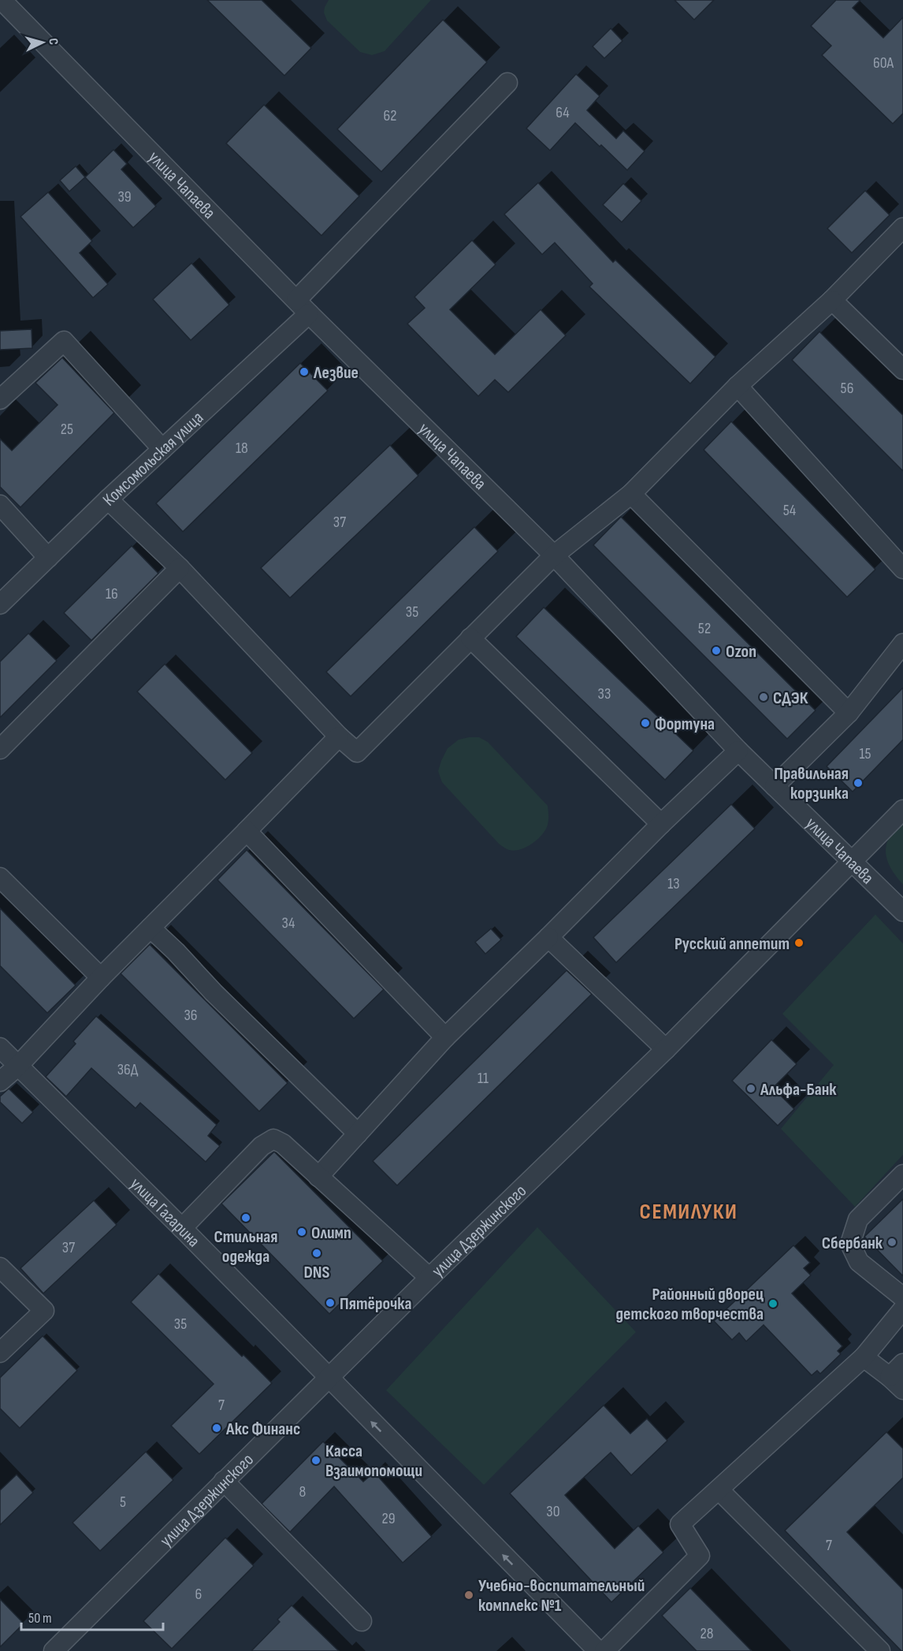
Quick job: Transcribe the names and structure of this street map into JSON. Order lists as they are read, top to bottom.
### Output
{
  "streets": {
    "street": [
      "улица Чапаева",
      "Комсомольская улица",
      "улица Гагарина",
      "улица Дзержинского"
    ]
  },
  "crossings": [
    ["улица Чапаева", "Комсомольская улица"],
    ["улица Чапаева", "улица Дзержинского"],
    ["улица Гагарина", "улица Дзержинского"]
  ],
  "districts": ["СЕМИЛУКИ"],
  "places": [
    "Лезвие",
    "Ozon",
    "СДЭК",
    "Фортуна",
    "Правильная корзинка",
    "Русский аппетит",
    "Альфа-Банк",
    "Стильная одежда",
    "Олимп",
    "Сбербанк",
    "DNS",
    "Пятёрочка",
    "Районный дворец детского творчества",
    "Акс Финанс",
    "Касса Взаимопомощи",
    "Учебно-воспитательный комплекс №1"
  ],
  "house_numbers": [
    "60А",
    "64",
    "62",
    "39",
    "56",
    "25",
    "18",
    "54",
    "37",
    "16",
    "35",
    "52",
    "33",
    "15",
    "13",
    "34",
    "36",
    "36Д",
    "11",
    "37",
    "35",
    "7",
    "8",
    "5",
    "30",
    "29",
    "7",
    "6",
    "28"
  ],
  "scale_bar": "50 m",
  "north": "right"
}
